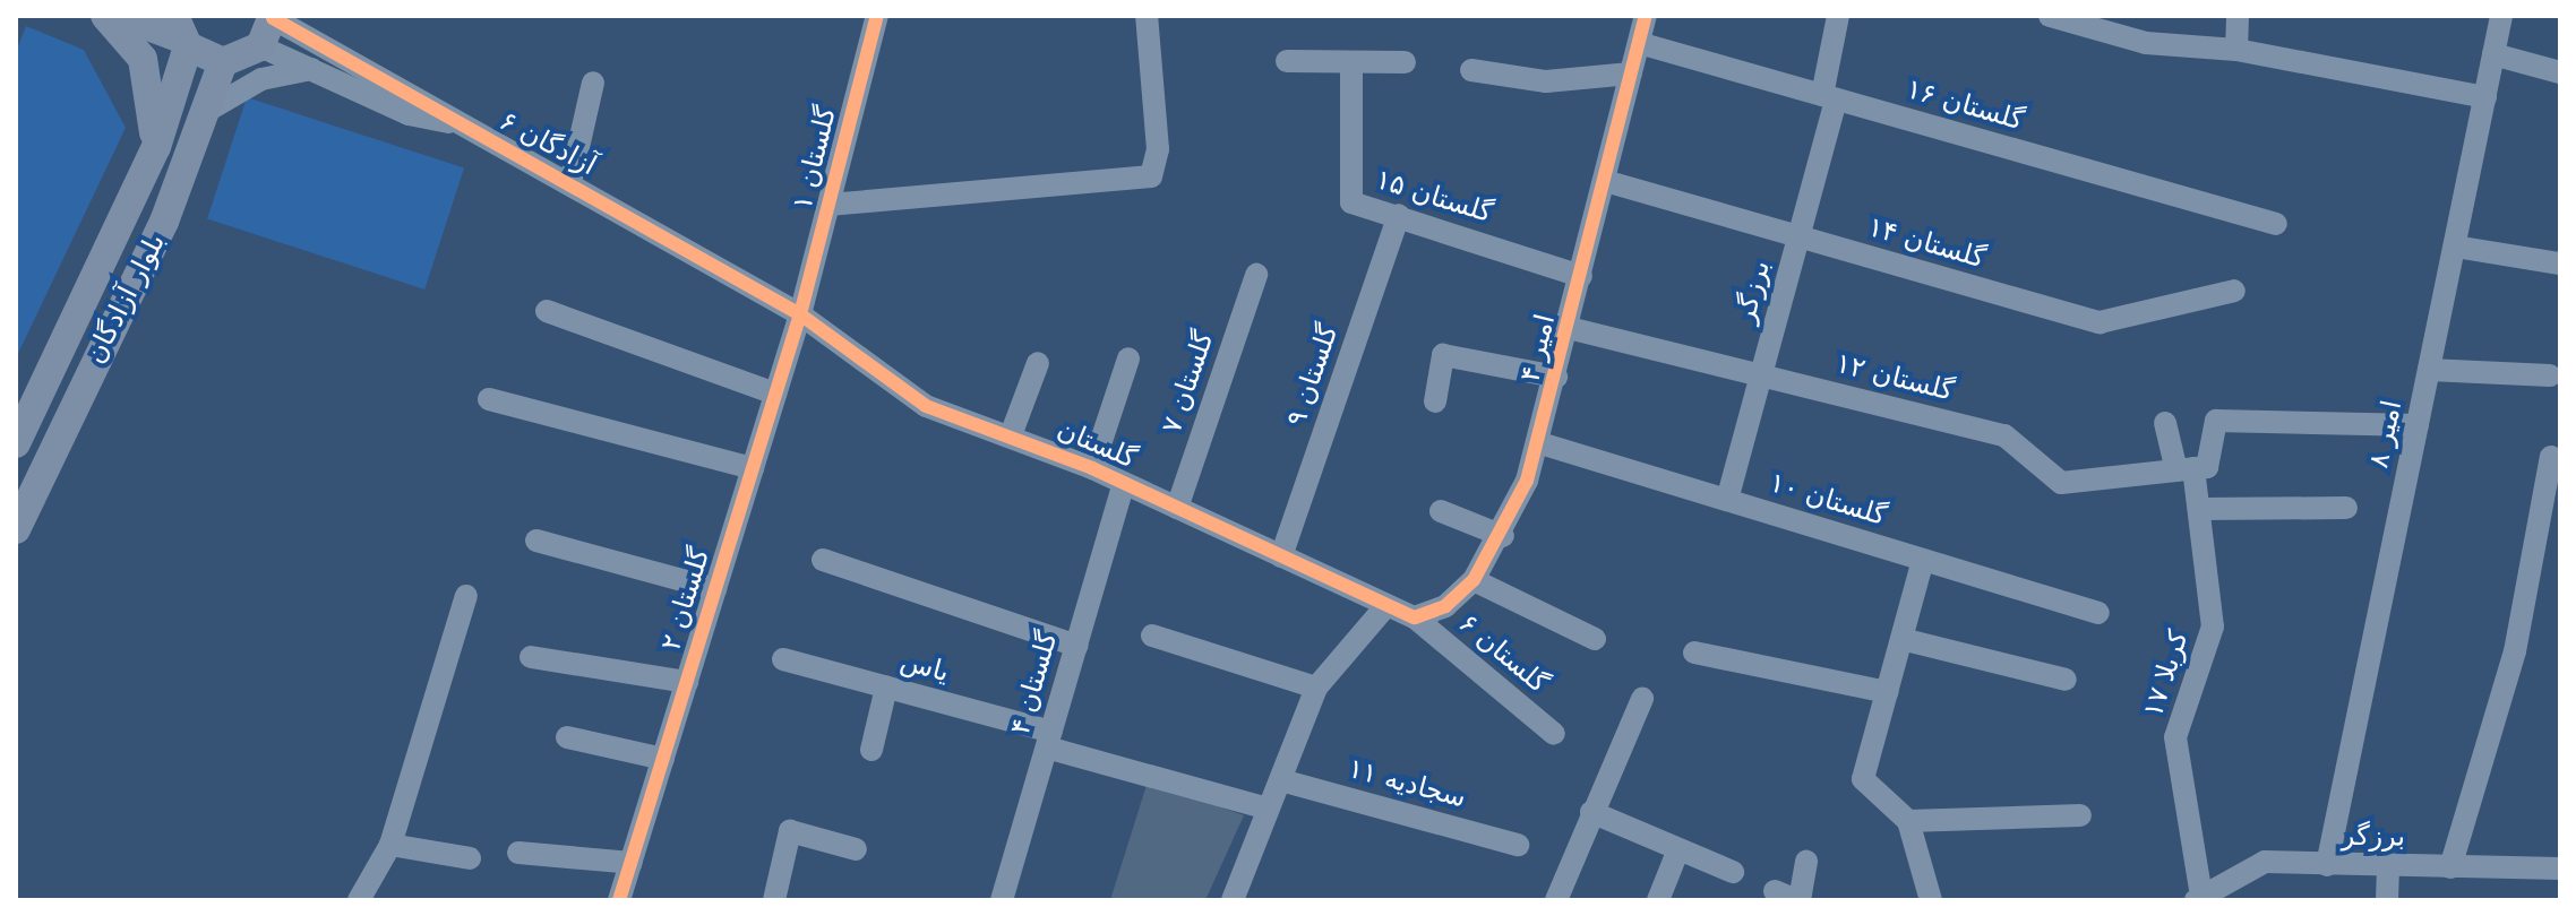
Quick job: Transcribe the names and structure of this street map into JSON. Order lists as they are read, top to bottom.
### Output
{
  "streets": {
    "main road": ["بلوار آزادگان"],
    "street": [
      "گلستان ۱۶",
      "آزادگان ۶",
      "گلستان ۱",
      "گلستان ۱۵",
      "گلستان ۱۴",
      "برزگر",
      "امیر ۴",
      "گلستان ۹",
      "گلستان ۱۲",
      "گلستان ۷",
      "امیر ۸",
      "گلستان",
      "گلستان ۱۰",
      "گلستان ۲",
      "گلستان ۶",
      "یاس",
      "کربلا ۱۷",
      "گلستان ۴",
      "سجادیه ۱۱"
    ]
  },
  "crossings": [
    ["گلستان ۱۶", "برزگر"],
    ["گلستان ۱۶", "امیر ۴"],
    ["آزادگان ۶", "گلستان ۱"],
    ["آزادگان ۶", "گلستان"],
    ["آزادگان ۶", "گلستان ۲"],
    ["گلستان ۱", "گلستان"],
    ["گلستان ۱", "گلستان ۲"],
    ["گلستان ۱۵", "امیر ۴"],
    ["گلستان ۱۵", "گلستان ۹"],
    ["گلستان ۱۴", "برزگر"],
    ["گلستان ۱۴", "امیر ۴"],
    ["برزگر", "گلستان ۱۲"],
    ["برزگر", "امیر ۸"],
    ["برزگر", "گلستان ۱۰"],
    ["برزگر", "کربلا ۱۷"],
    ["امیر ۴", "گلستان ۱۲"],
    ["امیر ۴", "گلستان ۱۰"],
    ["امیر ۴", "گلستان ۶"],
    ["گلستان ۹", "گلستان"],
    ["گلستان ۱۲", "کربلا ۱۷"],
    ["گلستان ۷", "گلستان"],
    ["گلستان", "گلستان ۲"],
    ["گلستان", "گلستان ۴"],
    ["یاس", "گلستان ۴"]
  ]
}
